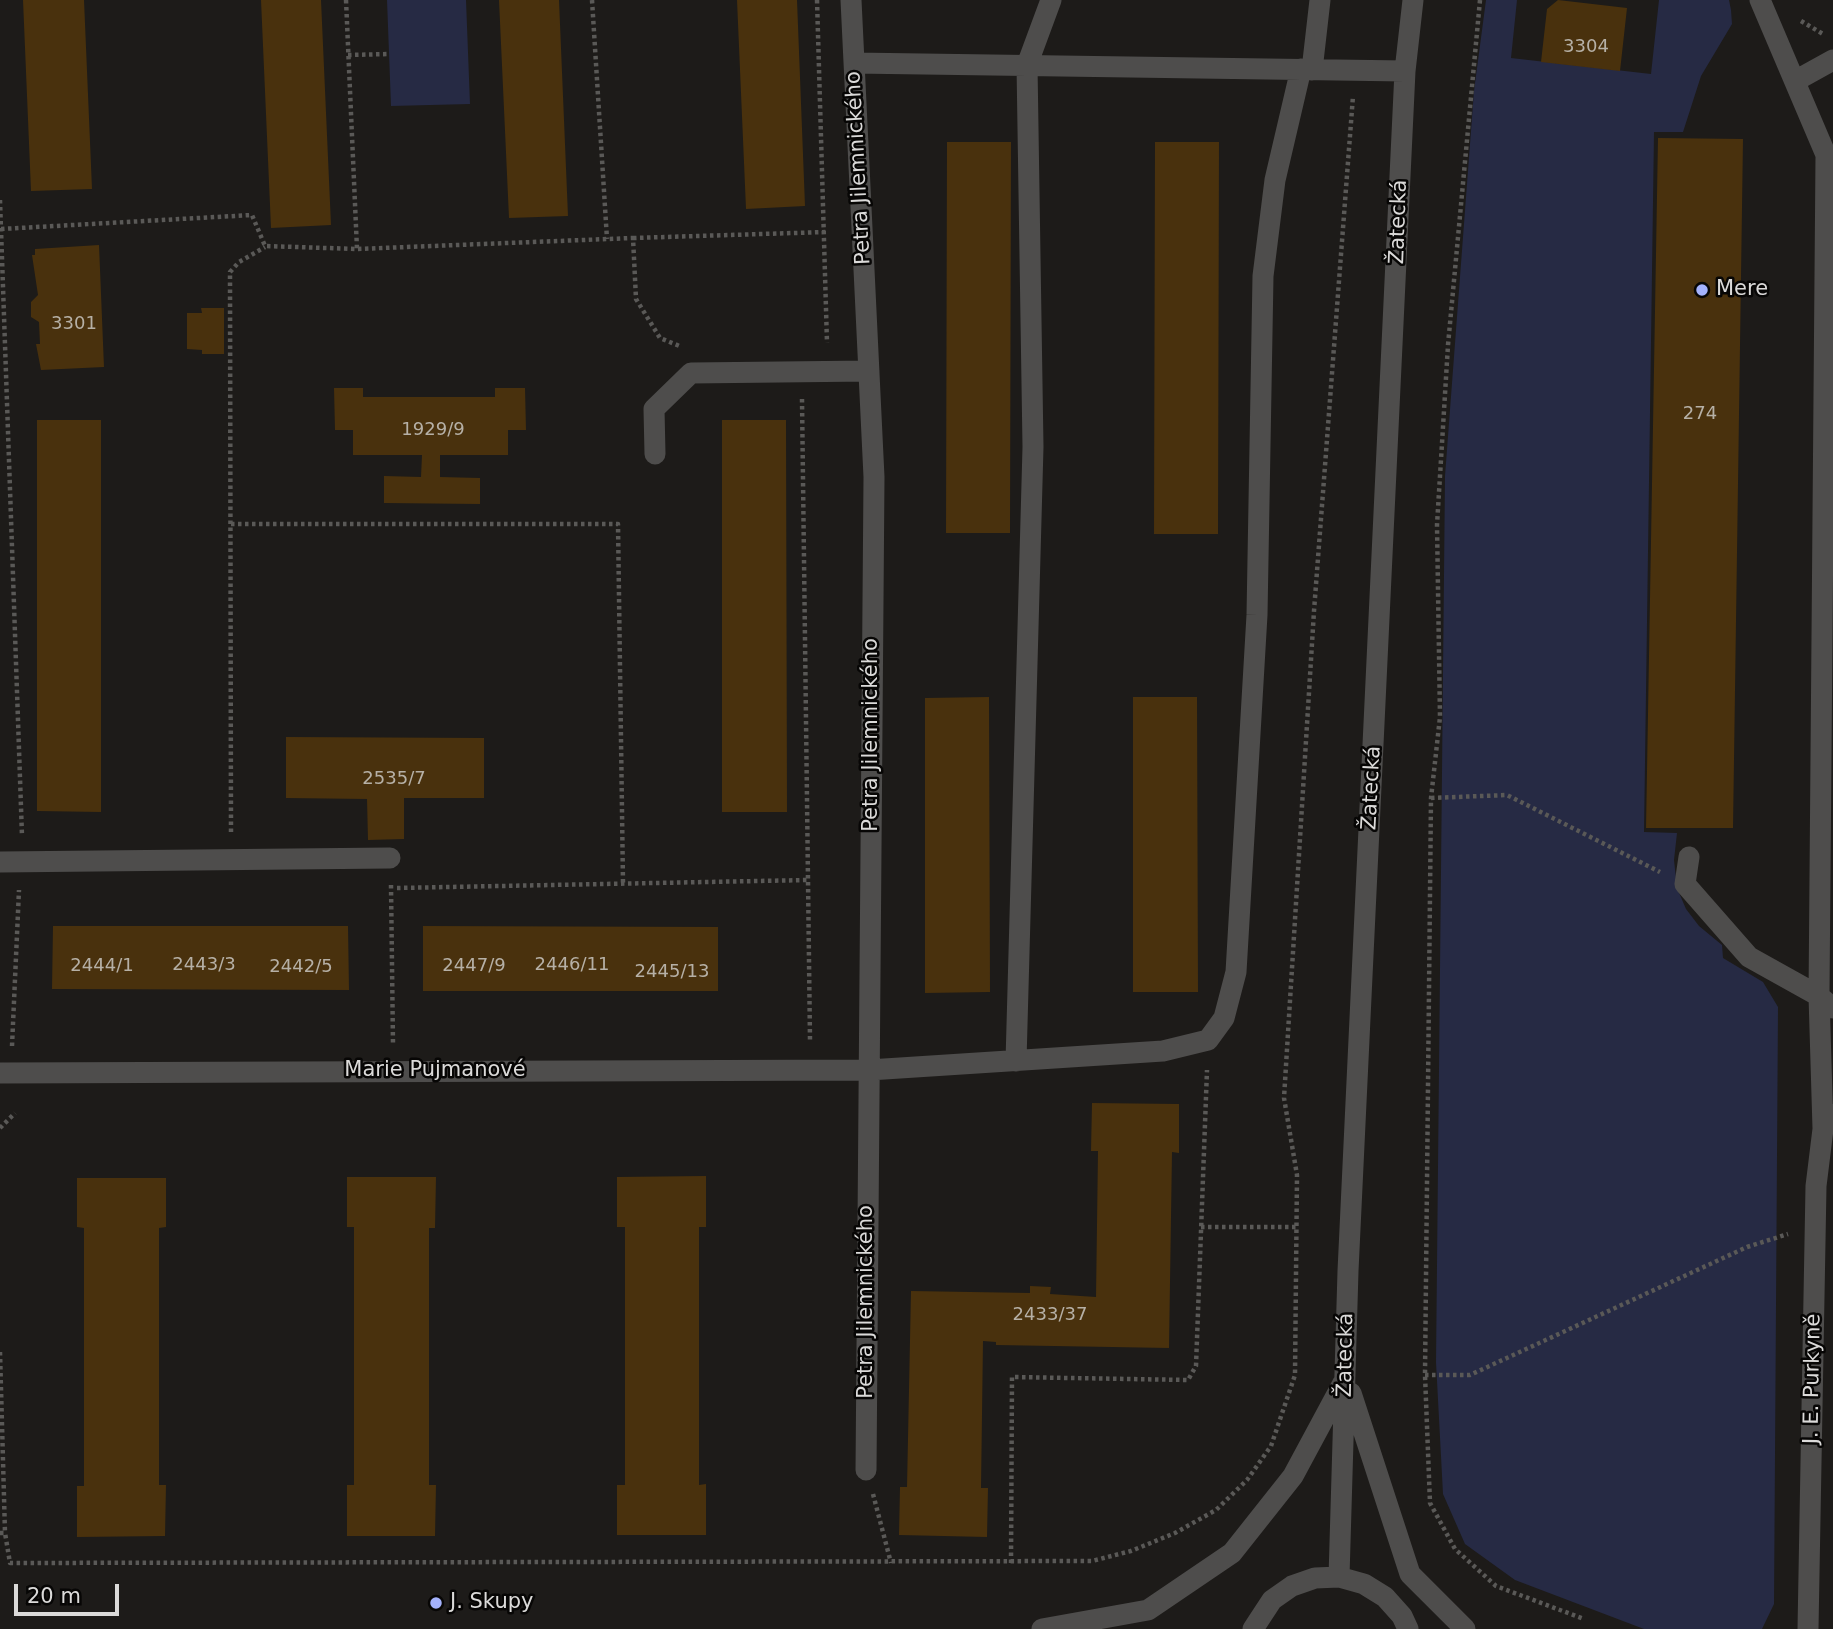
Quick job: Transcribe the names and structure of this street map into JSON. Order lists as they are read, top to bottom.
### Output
{
  "streets": {
    "street": [
      "Petra Jilemnického",
      "Žatecká",
      "Marie Pujmanové",
      "J. E. Purkyně"
    ]
  },
  "crossings": [
    ["Petra Jilemnického", "Marie Pujmanové"]
  ],
  "places": ["Mere", "J. Skupy"],
  "house_numbers": [
    "3304",
    "3301",
    "274",
    "1929/9",
    "2535/7",
    "2443/3",
    "2446/11",
    "2444/1",
    "2447/9",
    "2442/5",
    "2445/13",
    "2433/37"
  ],
  "scale_bar": "20 m"
}
